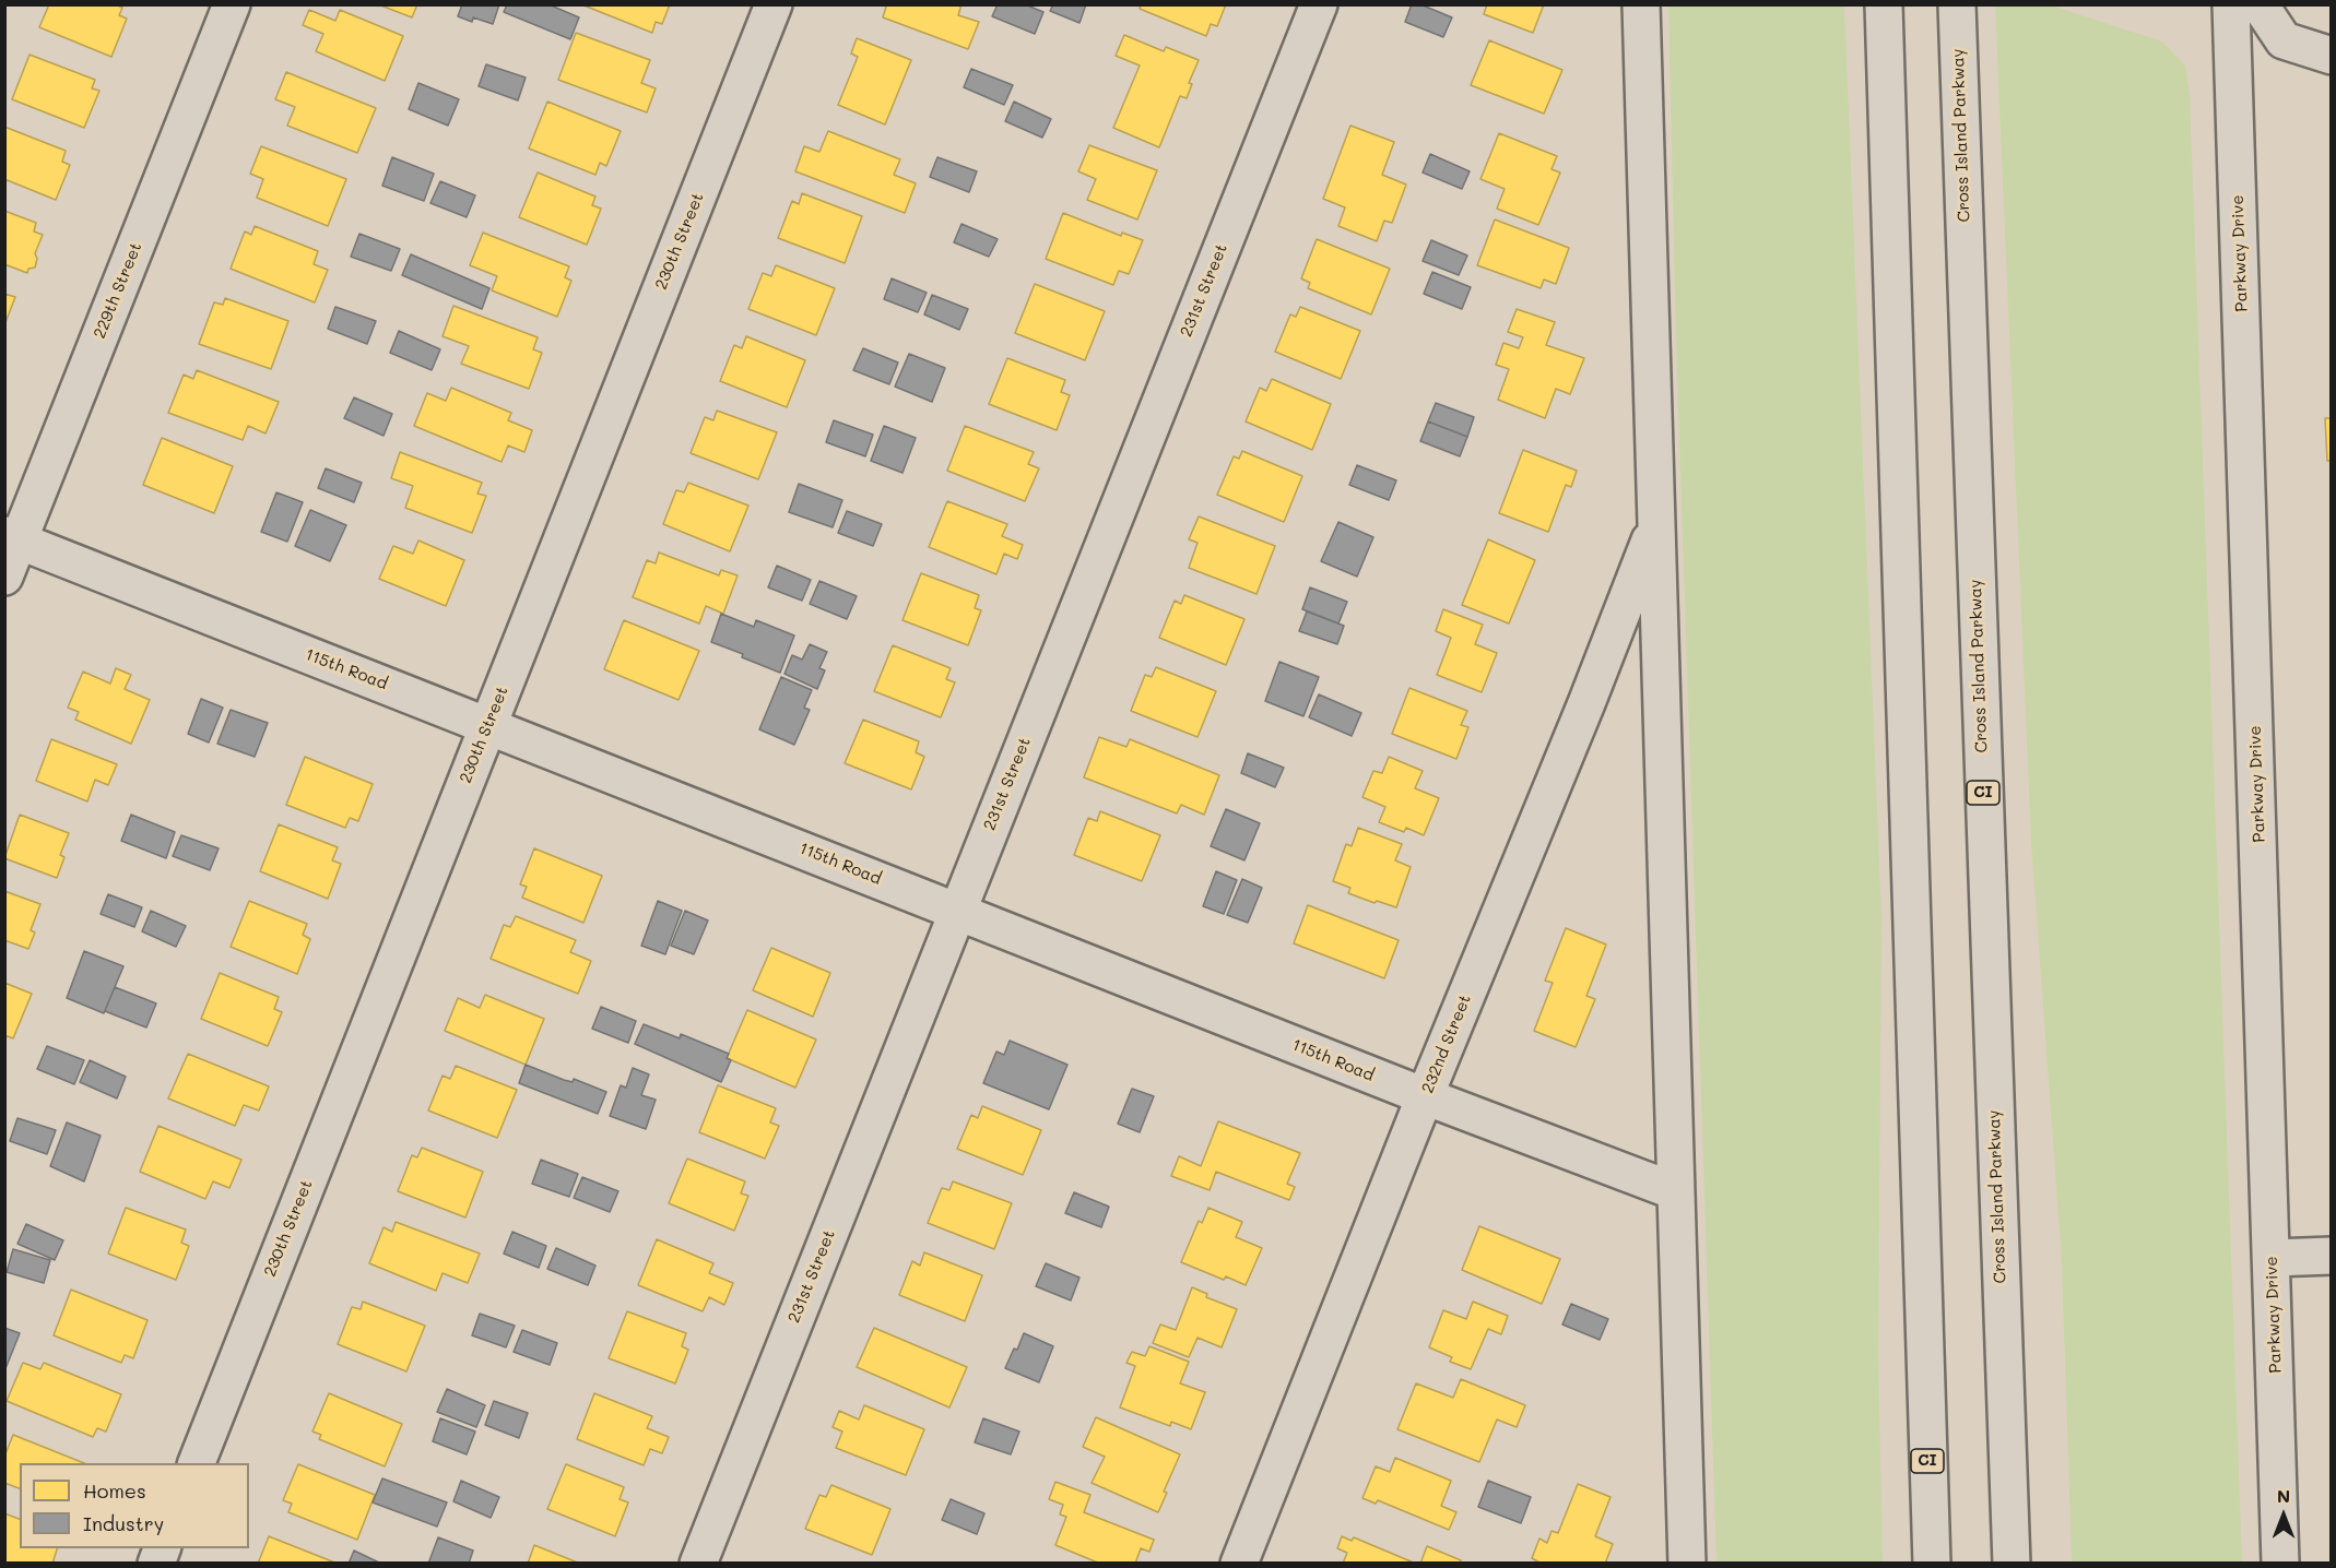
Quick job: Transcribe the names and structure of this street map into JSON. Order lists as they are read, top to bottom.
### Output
{
  "streets": {
    "main road": [
      "Cross Island Parkway",
      "230th Street",
      "Parkway Drive",
      "229th Street",
      "231st Street",
      "115th Road",
      "CI",
      "232nd Street"
    ]
  },
  "crossings": [
    ["230th Street", "115th Road"],
    ["229th Street", "115th Road"],
    ["231st Street", "115th Road"],
    ["115th Road", "232nd Street"]
  ],
  "legend": ["Homes", "Industry"],
  "north": "top"
}
